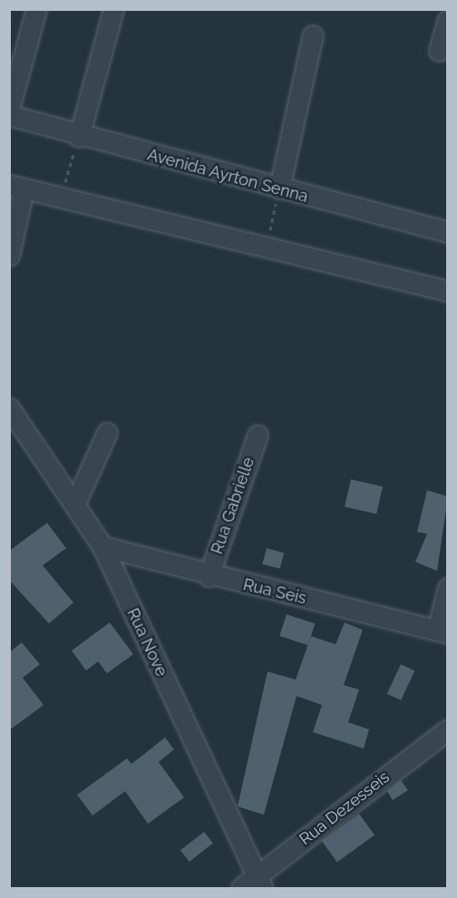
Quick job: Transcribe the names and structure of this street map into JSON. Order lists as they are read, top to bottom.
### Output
{
  "streets": {
    "street": [
      "Avenida Ayrton Senna",
      "Rua Gabrielle",
      "Rua Seis",
      "Rua Nove",
      "Rua Dezesseis"
    ]
  },
  "crossings": [
    ["Rua Gabrielle", "Rua Seis"],
    ["Rua Seis", "Rua Nove"],
    ["Rua Nove", "Rua Dezesseis"]
  ]
}
